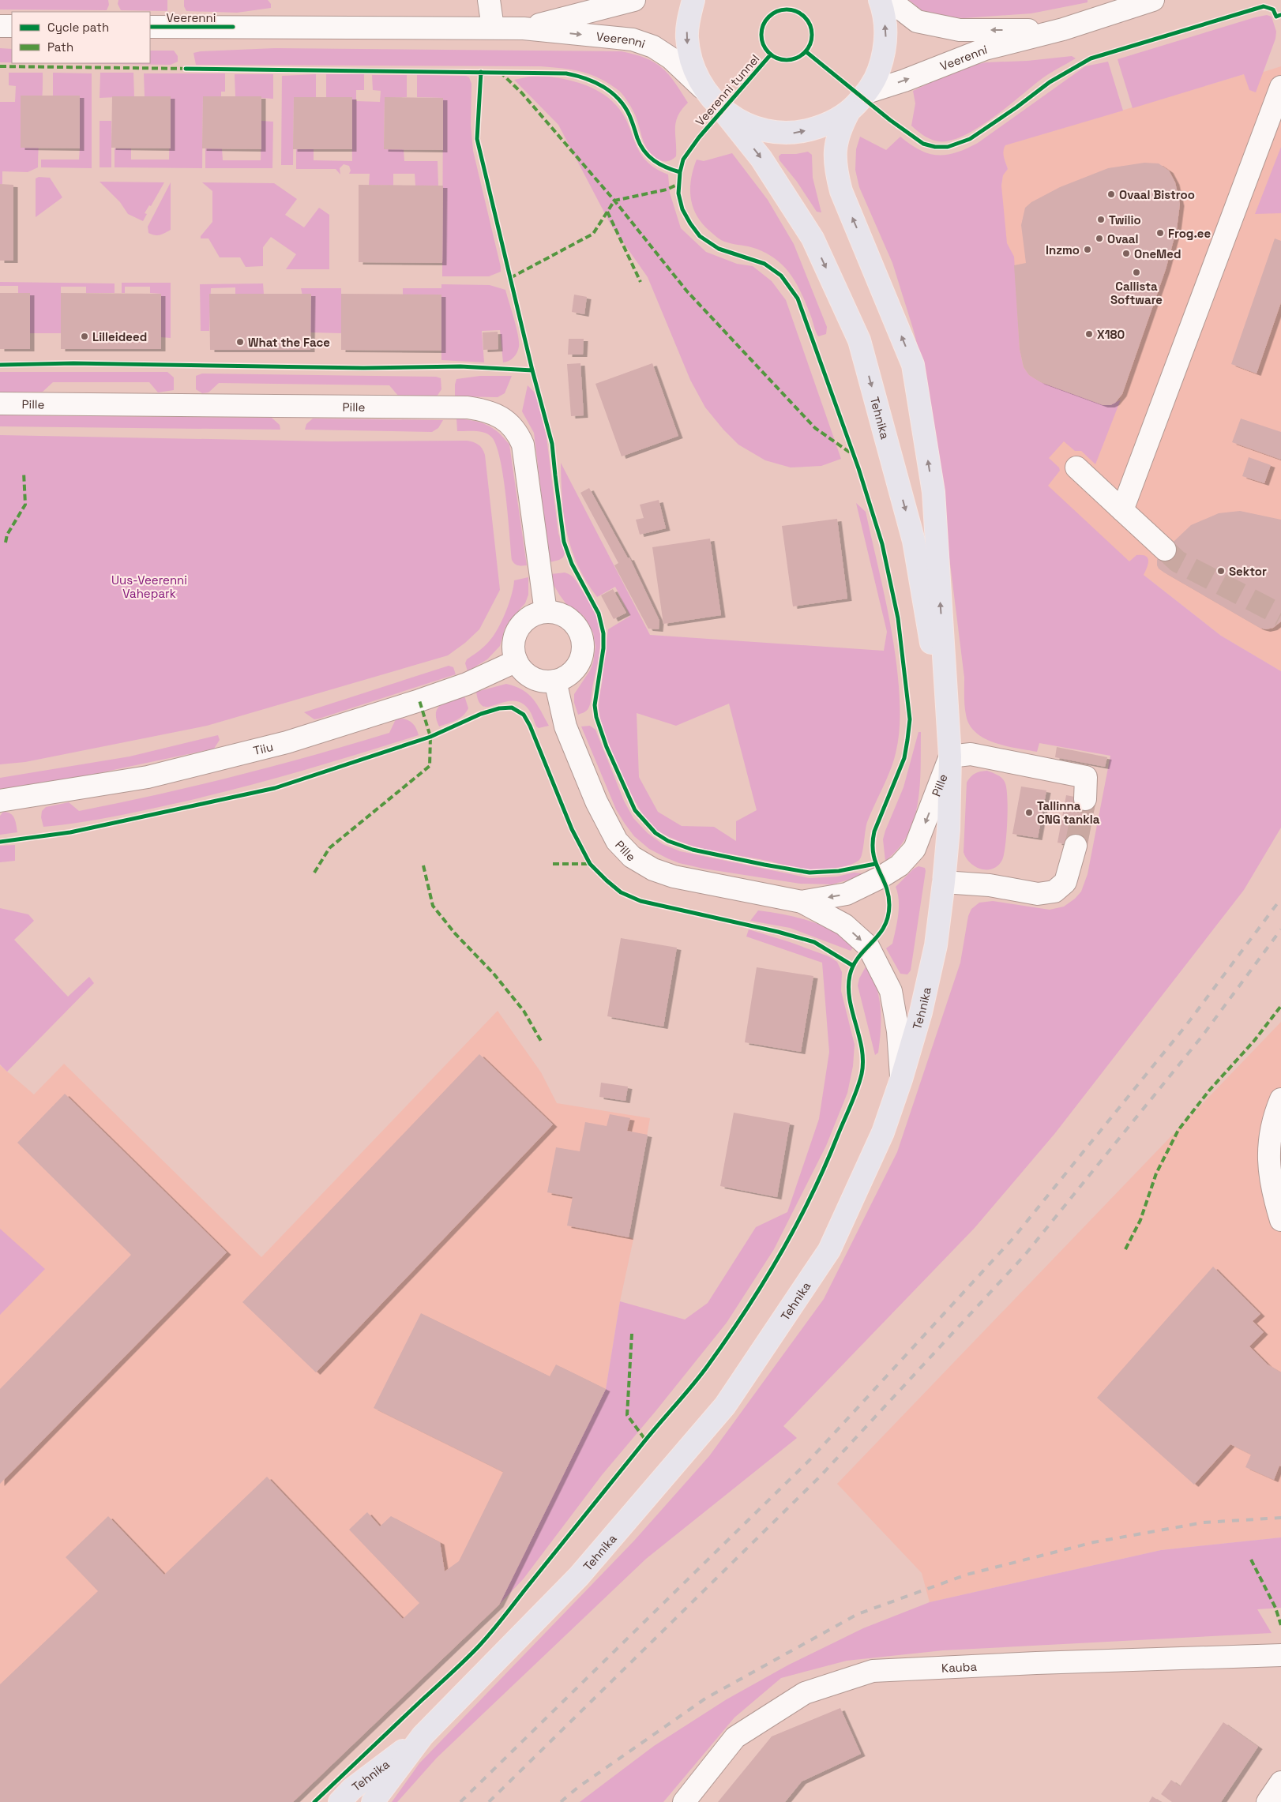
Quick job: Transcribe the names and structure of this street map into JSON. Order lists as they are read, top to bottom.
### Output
{
  "streets": {
    "main road": ["Tehnika"],
    "street": [
      "Veerenni",
      "Pille",
      "Tiiu",
      "Kauba"
    ],
    "cycle path": ["Veerenni tunnel"]
  },
  "crossings": [
    ["Pille", "Tehnika"],
    ["Pille", "Tiiu"]
  ],
  "parks": ["Uus-Veerenni Vahepark"],
  "places": [
    "Ovaal Bistroo",
    "Twilio",
    "Frog.ee",
    "Ovaal",
    "Inzmo",
    "OneMed",
    "Callista Software",
    "X180",
    "Lilleideed",
    "What the Face",
    "Sektor",
    "Tallinna CNG tankla"
  ],
  "legend": ["Cycle path", "Path"]
}
